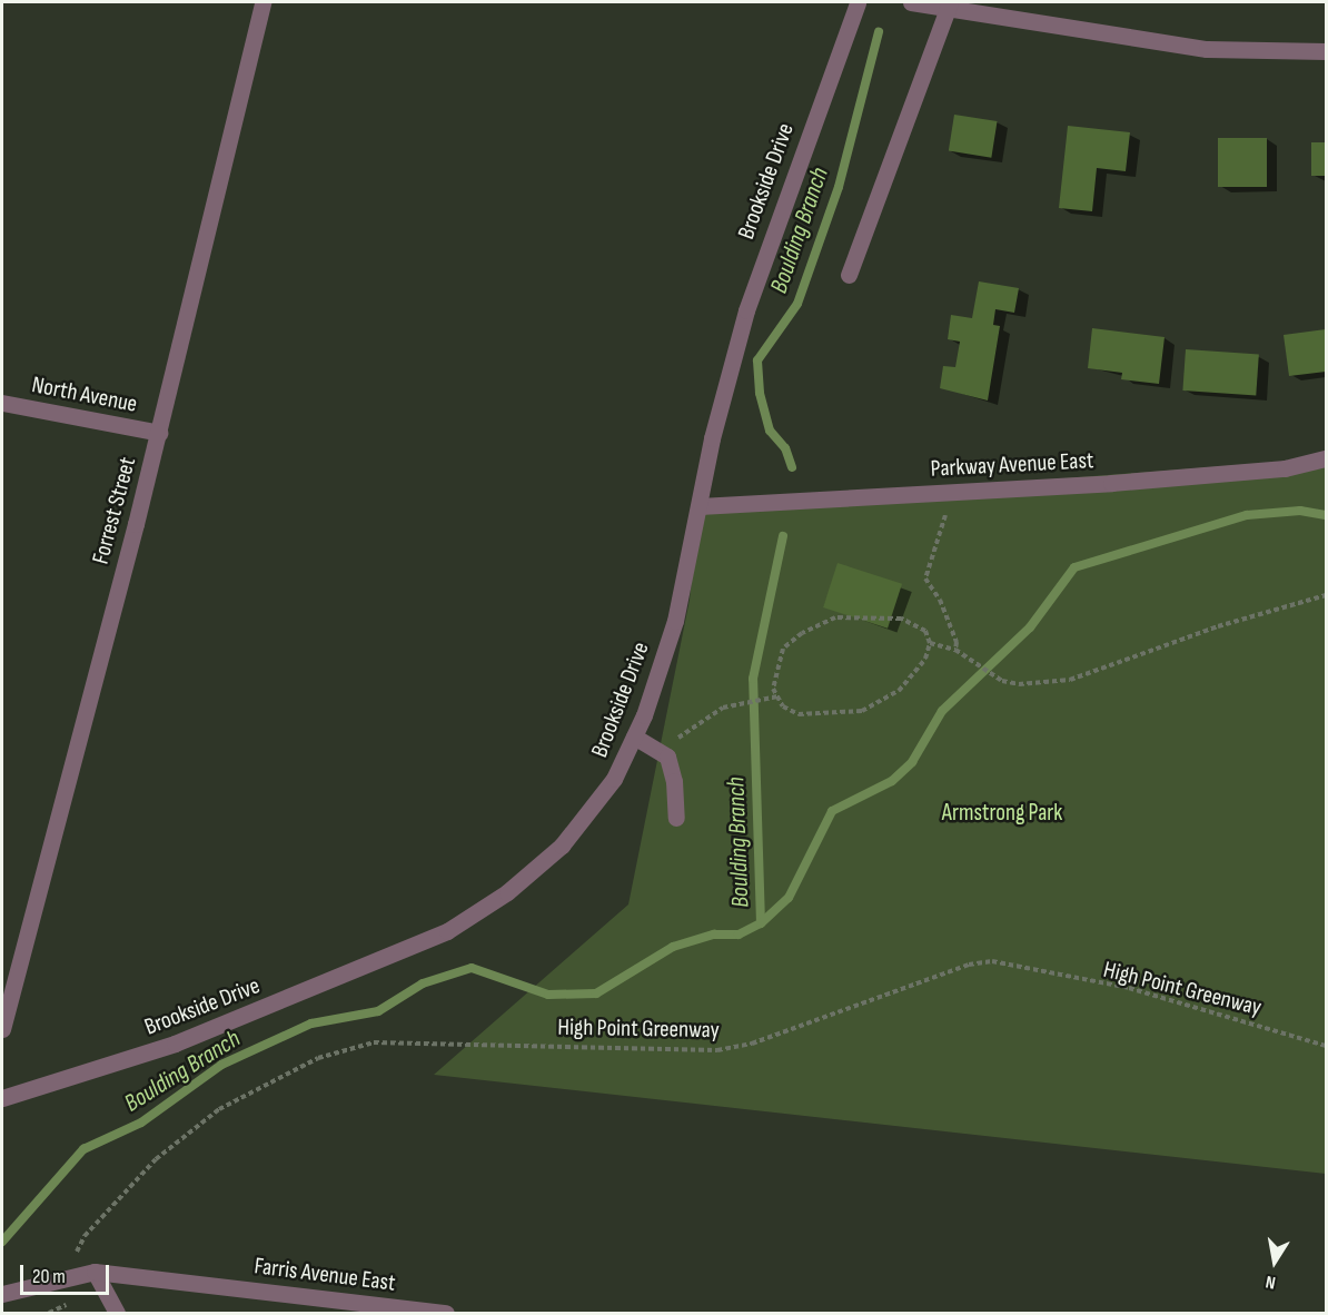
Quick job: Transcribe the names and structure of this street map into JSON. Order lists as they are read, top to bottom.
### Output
{
  "streets": {
    "street": [
      "Brookside Drive",
      "North Avenue",
      "Parkway Avenue East",
      "Forrest Street",
      "Farris Avenue East"
    ],
    "path": ["High Point Greenway"]
  },
  "crossings": [
    ["Brookside Drive", "Parkway Avenue East"],
    ["North Avenue", "Forrest Street"],
    ["High Point Greenway", "Farris Avenue East"]
  ],
  "water": ["Boulding Branch"],
  "parks": ["Armstrong Park"],
  "scale_bar": "20 m",
  "north": "bottom"
}
